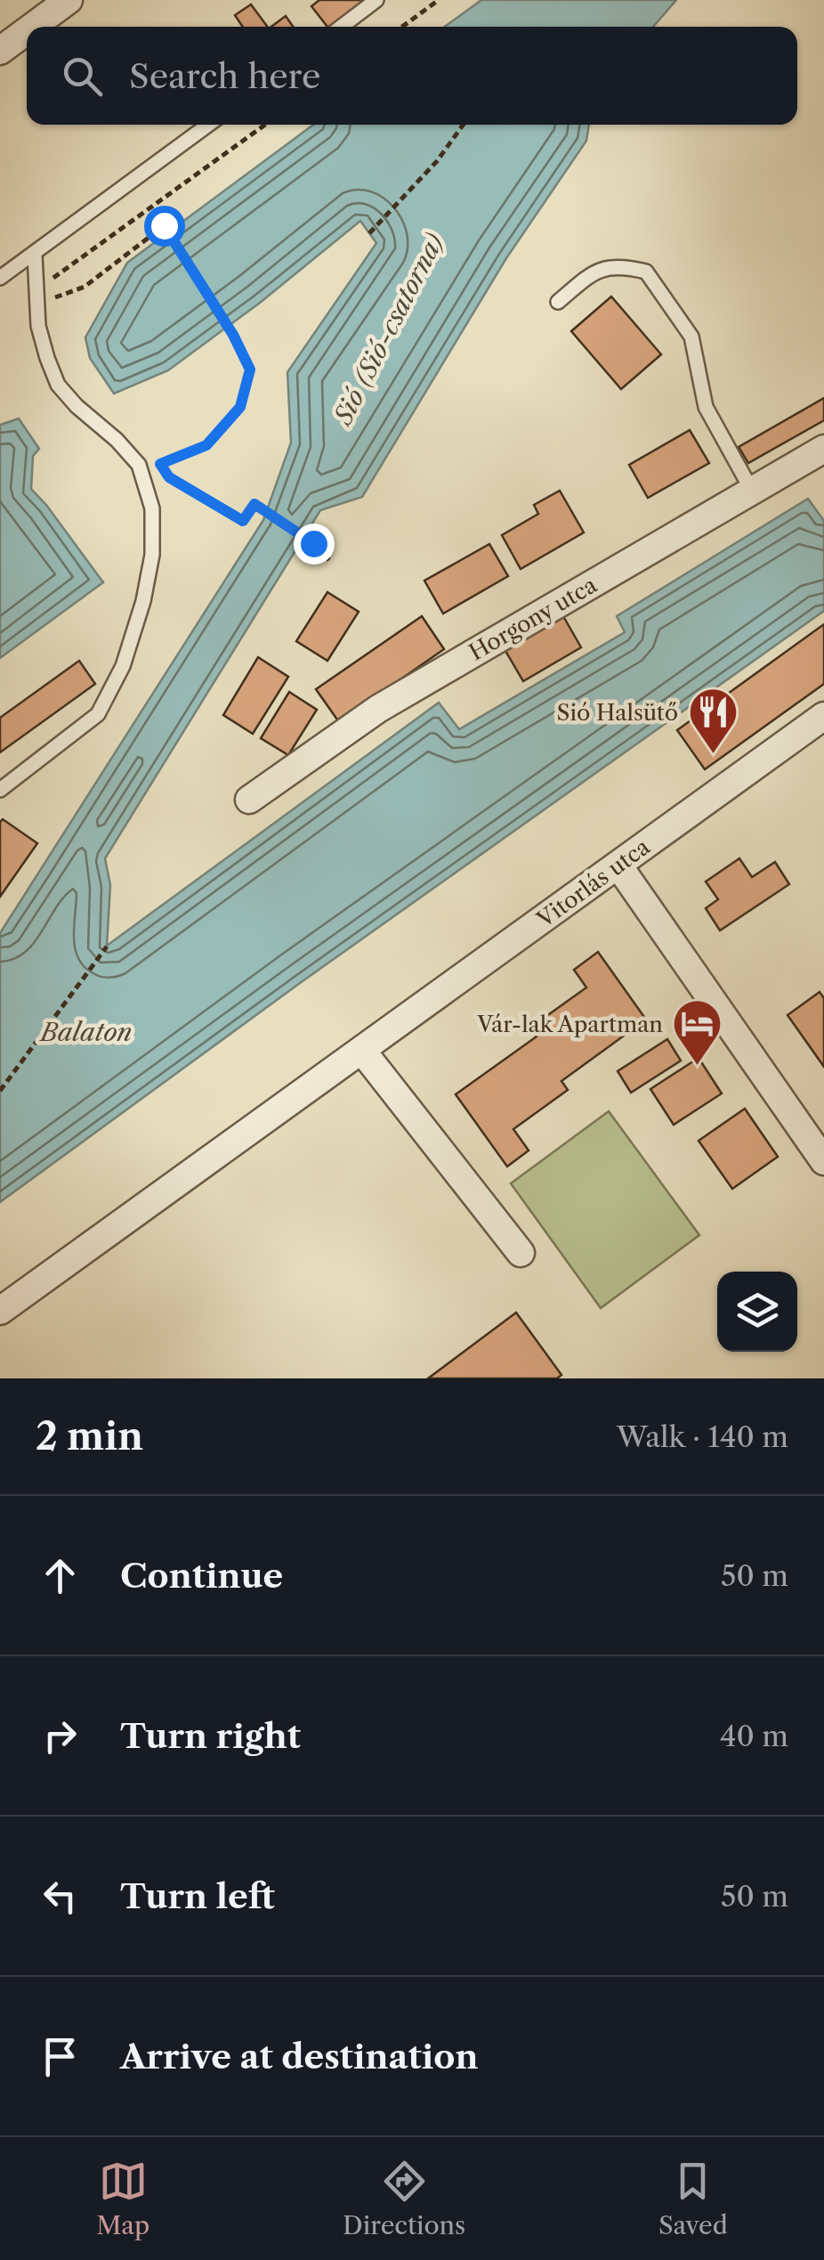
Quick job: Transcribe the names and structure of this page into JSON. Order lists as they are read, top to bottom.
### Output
{
  "streets": {
    "street": ["Horgony utca", "Vitorlás utca"]
  },
  "water": ["Sió (Sió-csatorna)", "Balaton"],
  "places": {
    "restaurant": ["Sió Halsütő"],
    "hotel": ["Vár-lak Apartman"]
  },
  "page": {
    "search": "Search here",
    "heading": ["2 min", "Walk · 140 m"],
    "list": [
      ["Continue", "50 m"],
      ["Turn right", "40 m"],
      ["Turn left", "50 m"],
      "Arrive at destination"
    ],
    "nav": ["Map", "Directions", "Saved"]
  }
}
